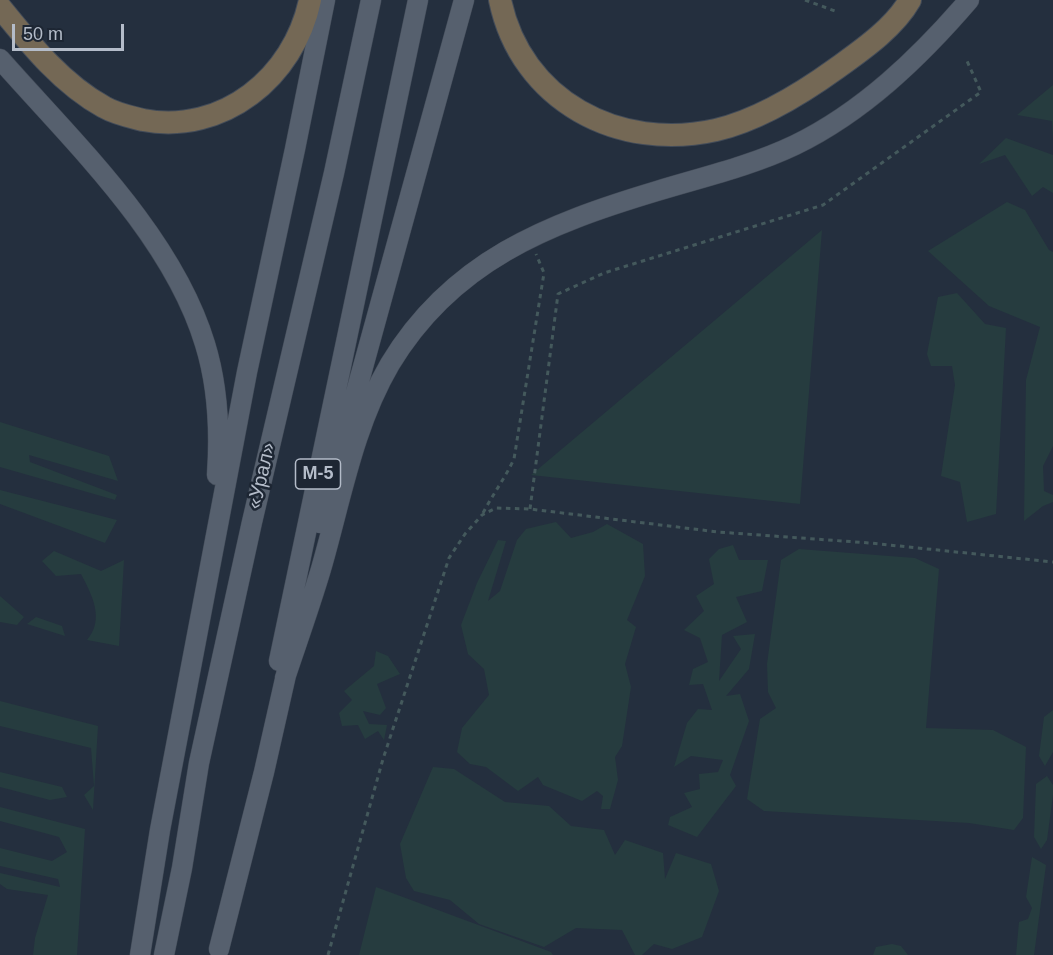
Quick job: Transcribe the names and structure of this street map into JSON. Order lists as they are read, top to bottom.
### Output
{
  "streets": {
    "main road": ["М-5", "«Урал»"]
  },
  "scale_bar": "50 m"
}
